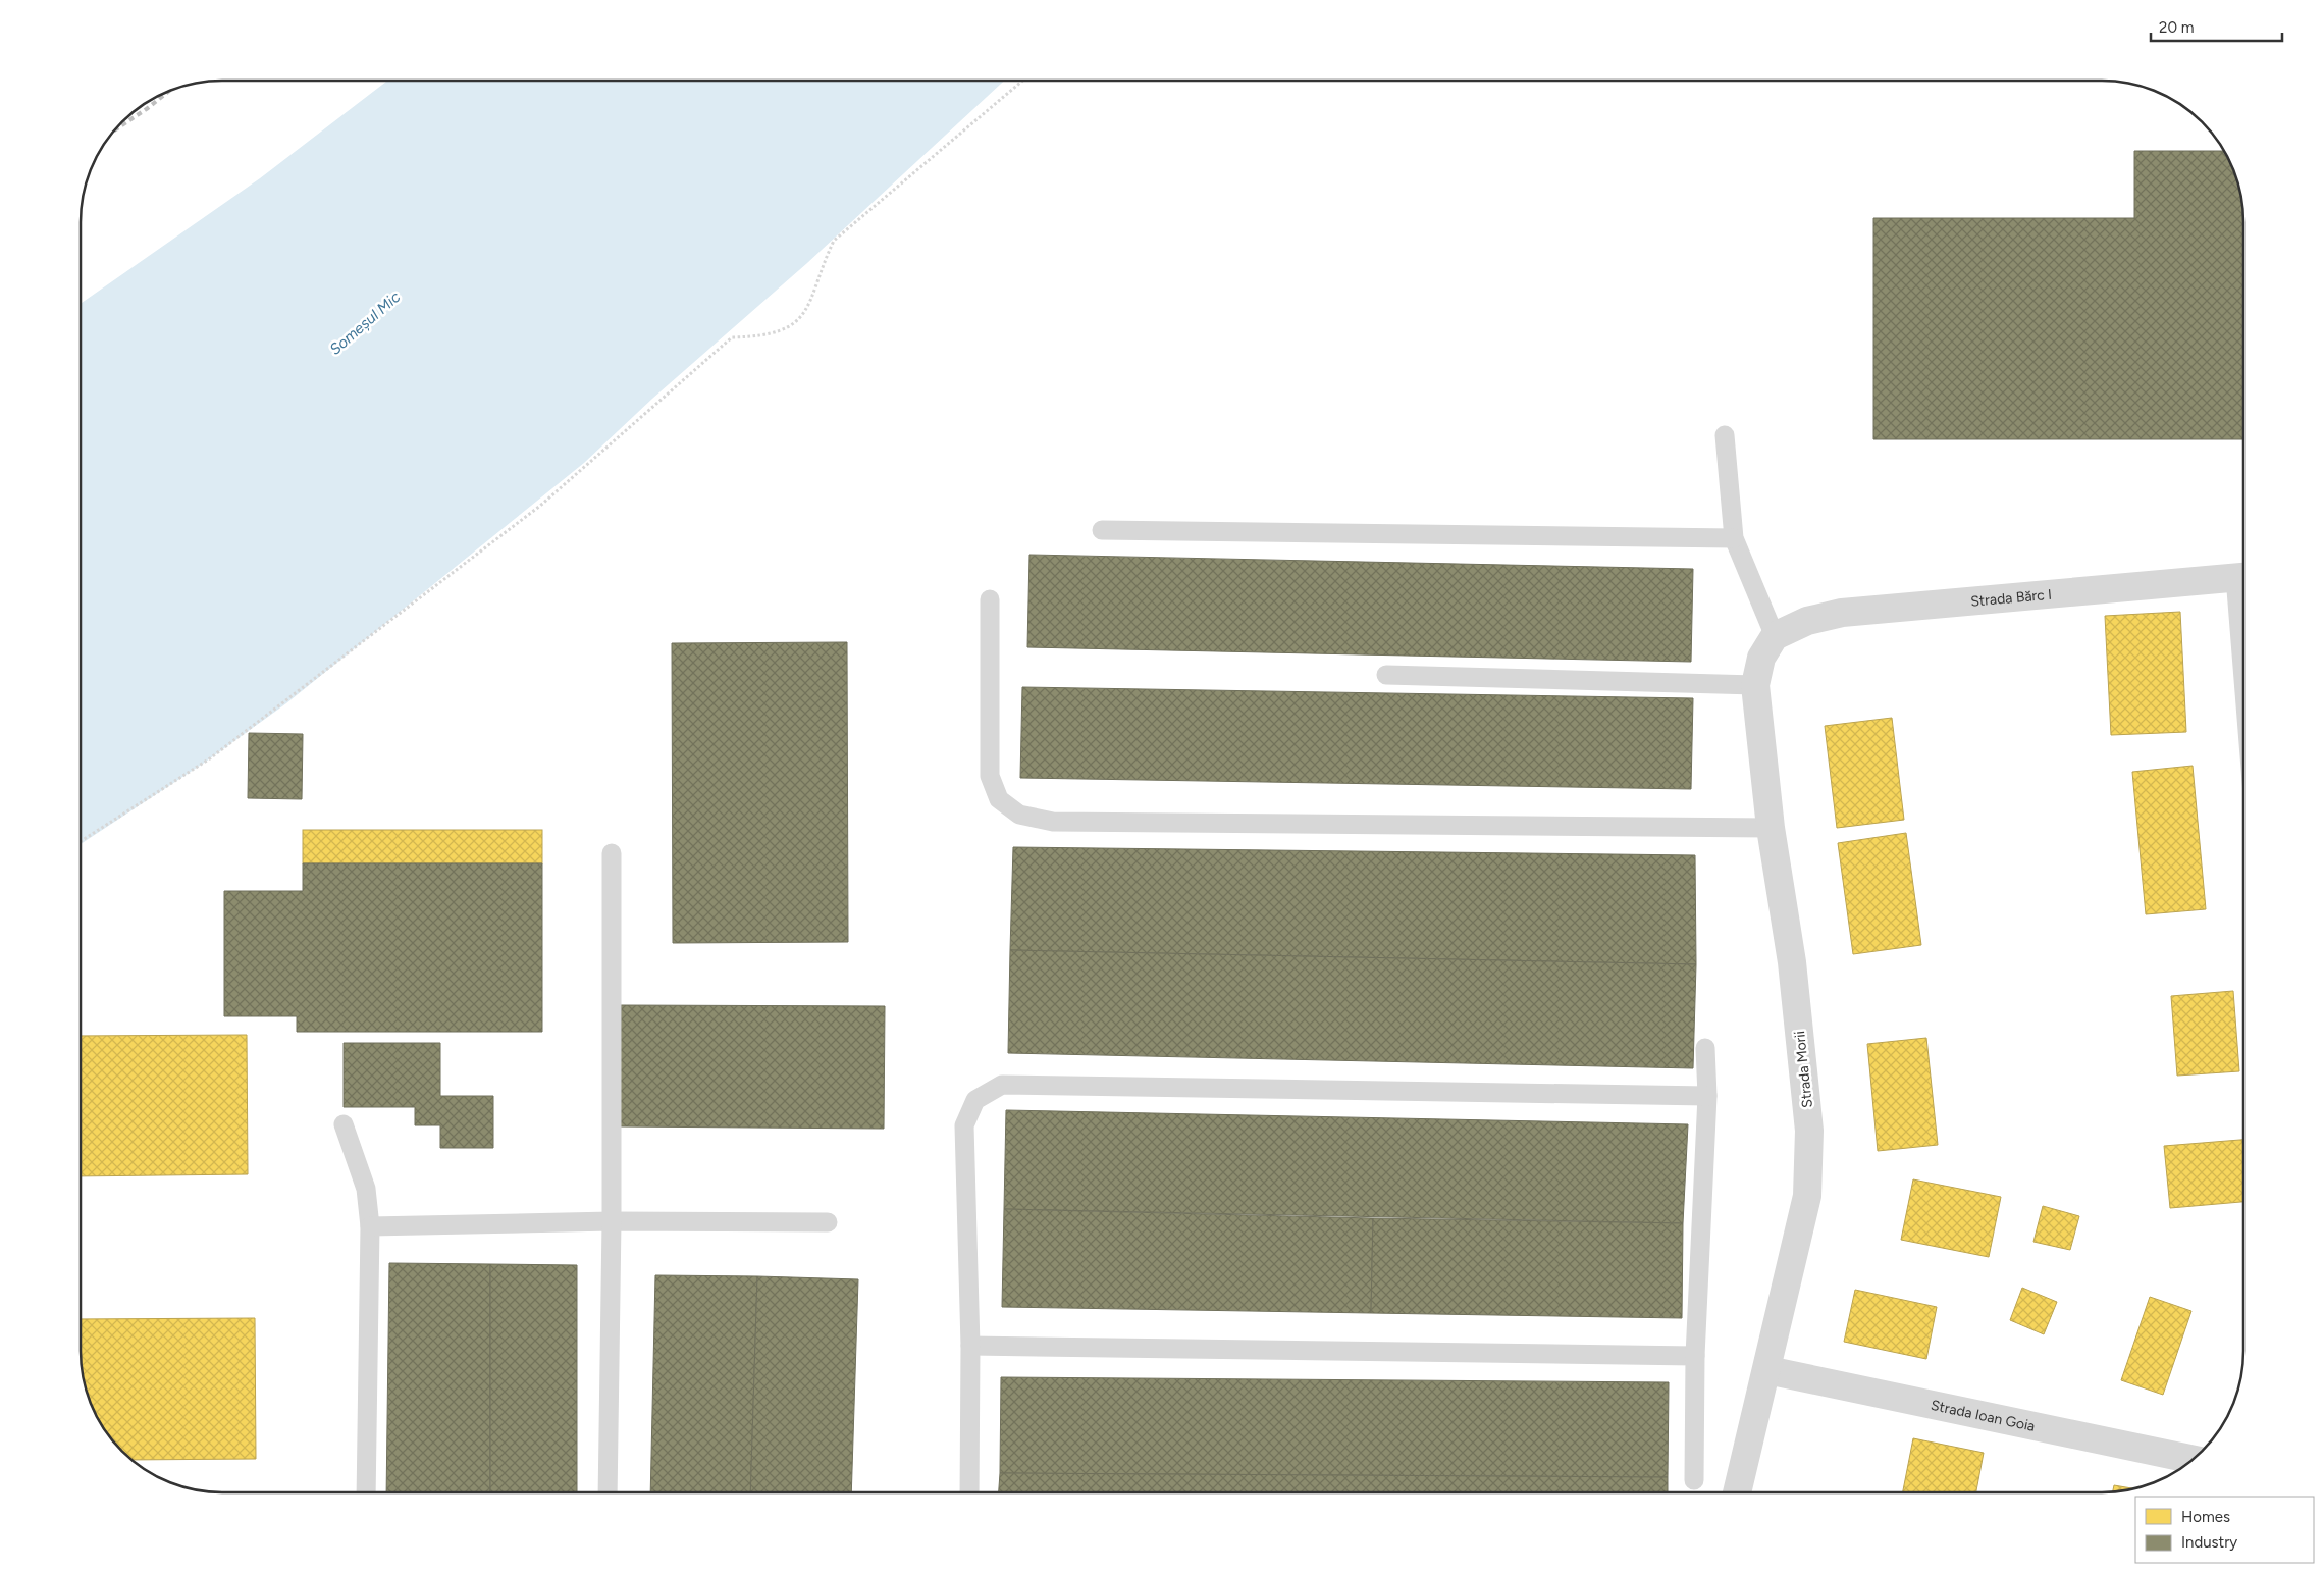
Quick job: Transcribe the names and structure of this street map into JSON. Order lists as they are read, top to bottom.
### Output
{
  "streets": {
    "street": ["Strada Bărc I", "Strada Morii", "Strada Ioan Goia"]
  },
  "crossings": [
    ["Strada Bărc I", "Strada Morii"],
    ["Strada Morii", "Strada Ioan Goia"]
  ],
  "water": ["Someșul Mic"],
  "legend": ["Homes", "Industry"],
  "scale_bar": "20 m"
}
